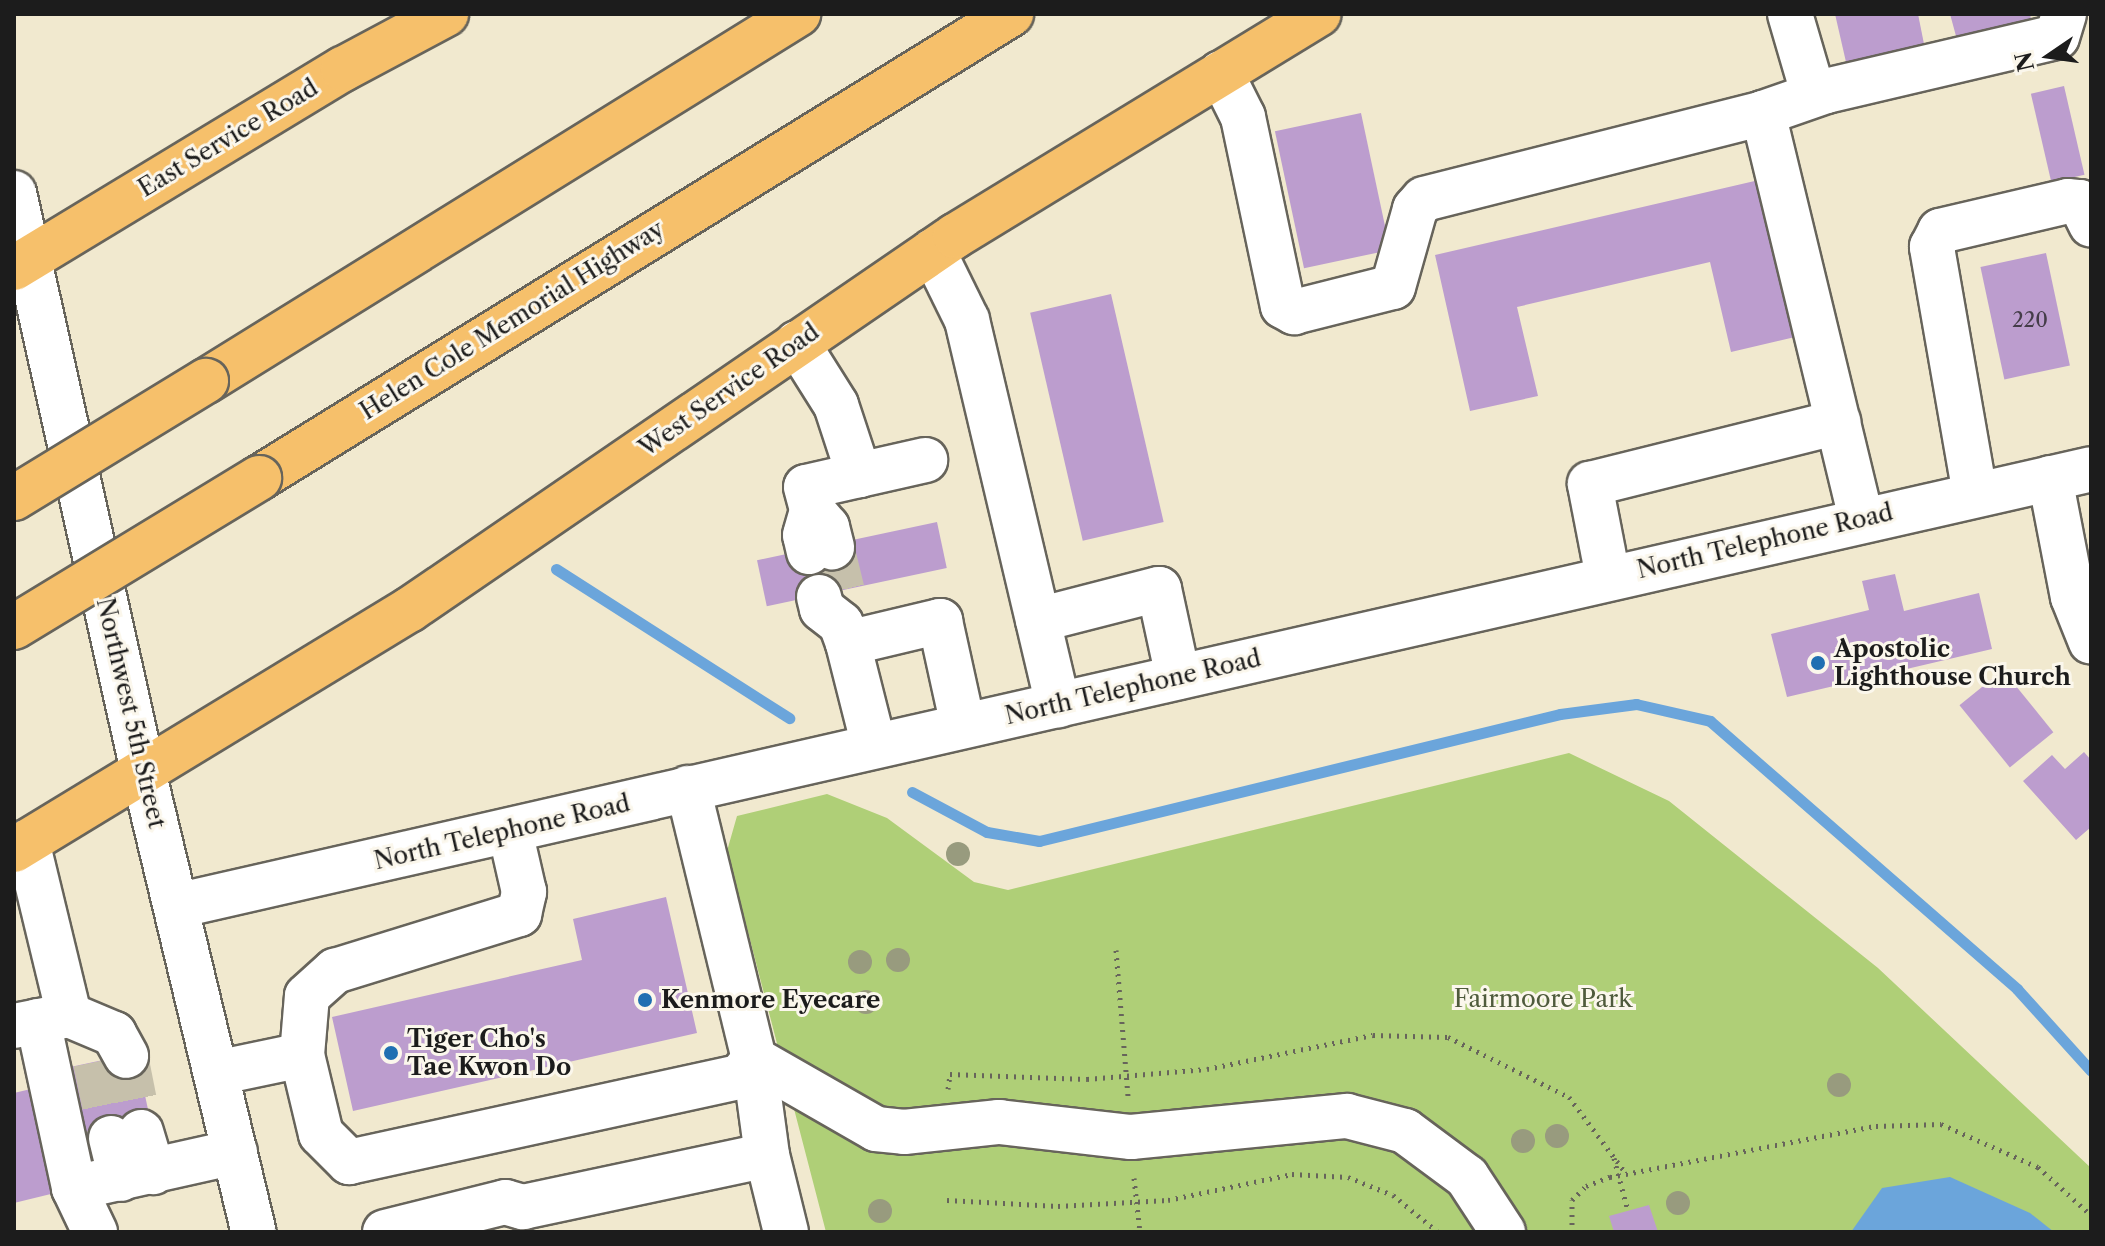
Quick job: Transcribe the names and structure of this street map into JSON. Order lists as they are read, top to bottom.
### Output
{
  "streets": {
    "main road": ["East Service Road", "Helen Cole Memorial Highway", "West Service Road"],
    "street": ["North Telephone Road", "Northwest 5th Street"]
  },
  "crossings": [
    ["East Service Road", "Northwest 5th Street"],
    ["West Service Road", "Northwest 5th Street"],
    ["North Telephone Road", "Northwest 5th Street"]
  ],
  "parks": ["Fairmoore Park"],
  "places": ["Apostolic Lighthouse Church", "Kenmore Eyecare", "Tiger Cho's Tae Kwon Do"],
  "house_numbers": ["220"],
  "north": "left"
}
